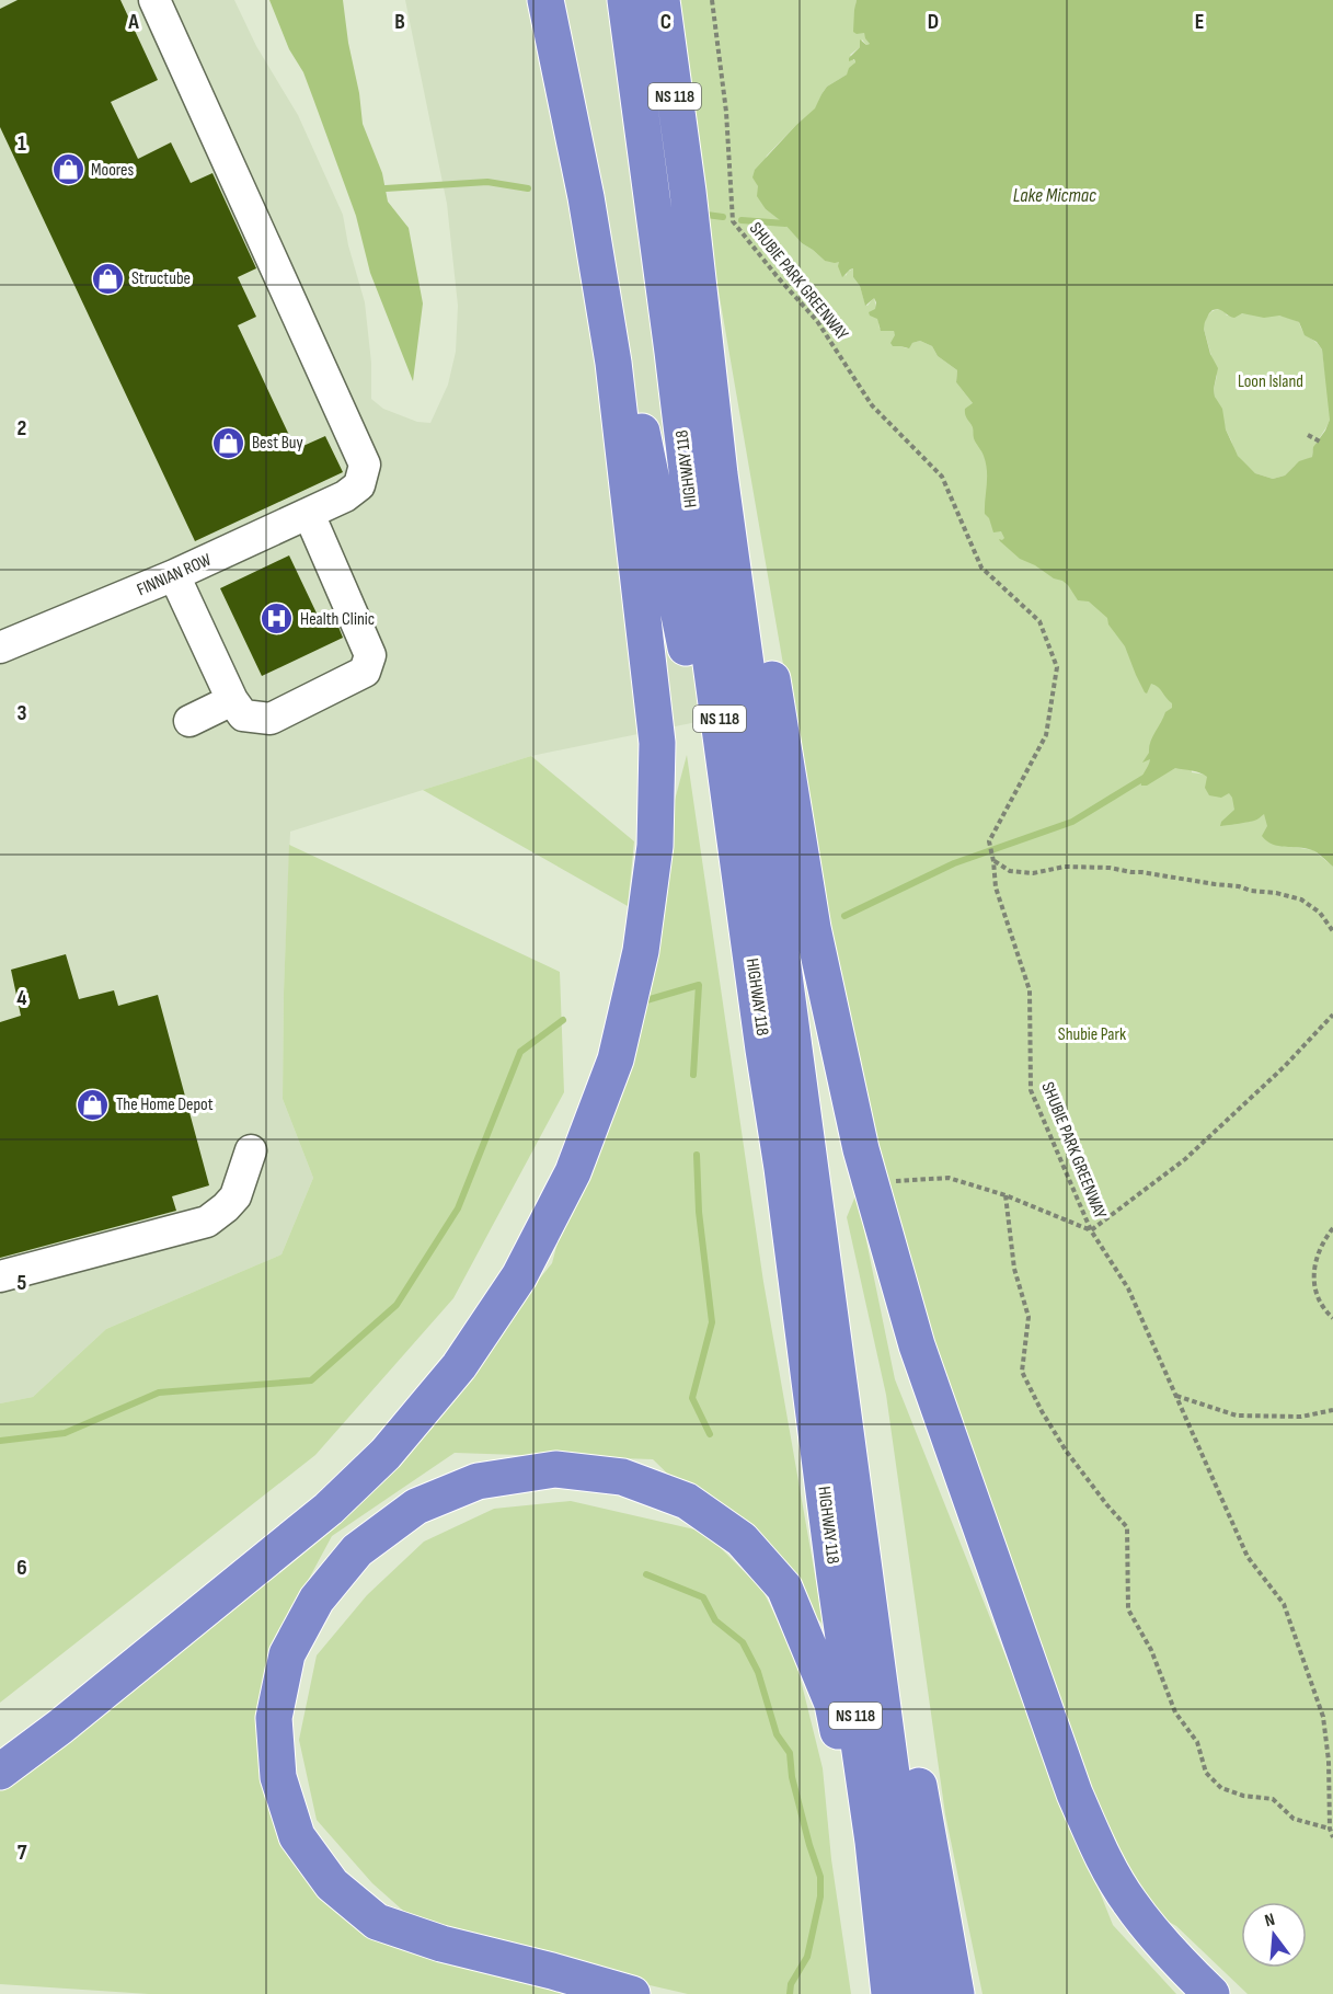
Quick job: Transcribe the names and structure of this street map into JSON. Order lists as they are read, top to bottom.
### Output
{
  "streets": {
    "highway": ["NS 118", "HIGHWAY 118"],
    "street": ["FINNIAN ROW"],
    "path": ["SHUBIE PARK GREENWAY"]
  },
  "water": ["Lake Micmac"],
  "parks": ["Loon Island", "Shubie Park"],
  "places": {
    "shop": [
      "Moores",
      "Structube",
      "Best Buy",
      "The Home Depot"
    ],
    "hospital": ["Health Clinic"]
  },
  "north": "top",
  "grid": {
    "columns": [
      "A",
      "B",
      "C",
      "D",
      "E"
    ],
    "rows": [
      "1",
      "2",
      "3",
      "4",
      "5",
      "6",
      "7"
    ]
  }
}
